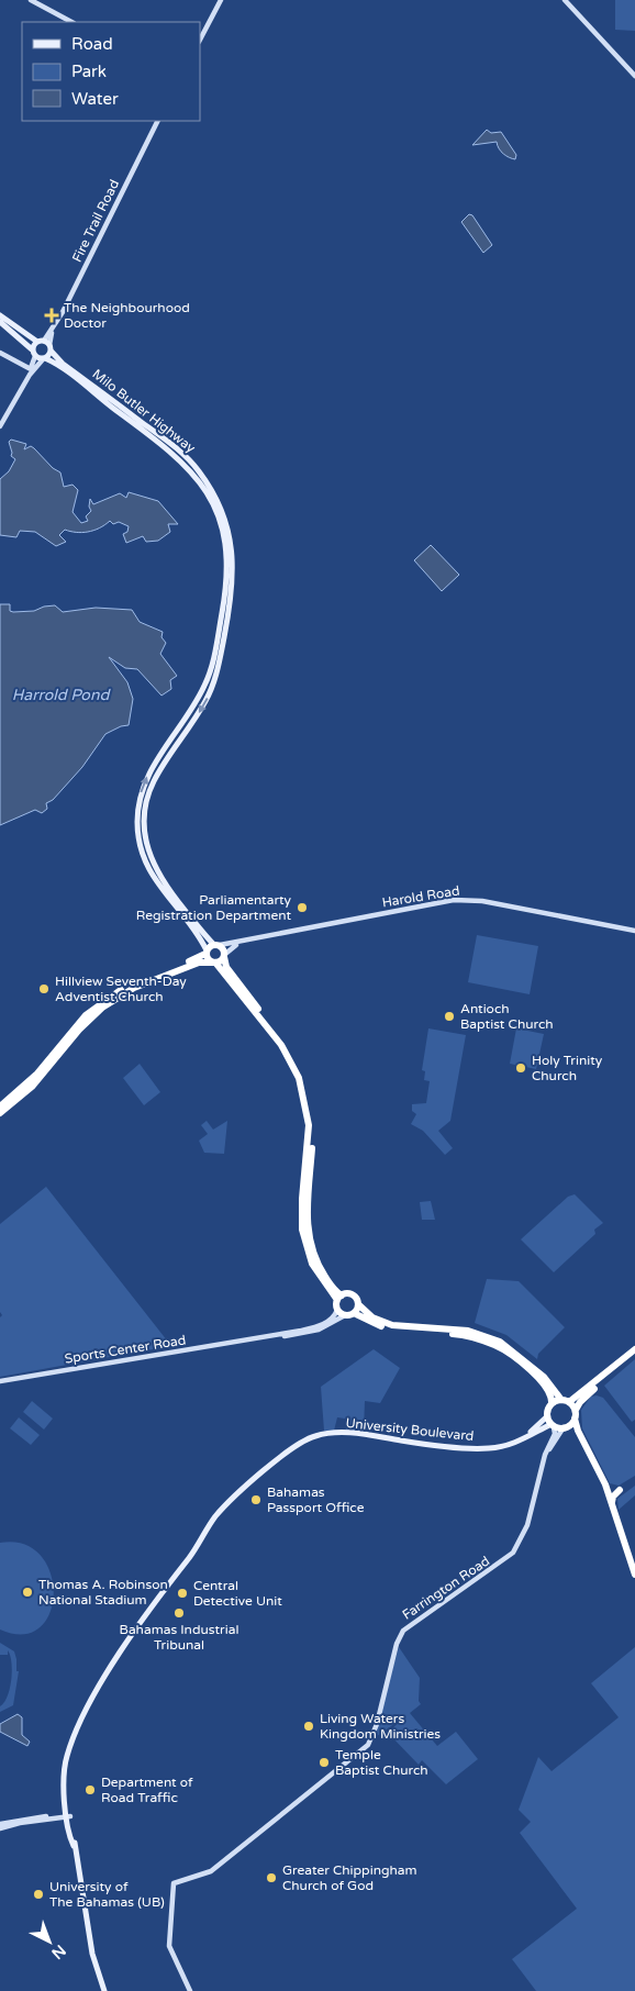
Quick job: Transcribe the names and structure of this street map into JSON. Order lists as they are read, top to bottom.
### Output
{
  "streets": {
    "main road": [
      "Fire Trail Road",
      "Milo Butler Highway",
      "Harold Road",
      "Sports Center Road",
      "University Boulevard",
      "Farrington Road"
    ]
  },
  "crossings": [
    ["Fire Trail Road", "Milo Butler Highway"],
    ["Milo Butler Highway", "Harold Road"],
    ["University Boulevard", "Farrington Road"]
  ],
  "water": ["Harrold Pond"],
  "places": {
    "health": ["The Neighbourhood Doctor"],
    "other": [
      "Parliamentarty Registration Department",
      "Hillview Seventh-Day Adventist Church",
      "Antioch Baptist Church",
      "Holy Trinity Church",
      "Bahamas Passport Office",
      "Thomas A. Robinson National Stadium",
      "Central Detective Unit",
      "Bahamas Industrial Tribunal",
      "Living Waters Kingdom Ministries",
      "Temple Baptist Church",
      "Department of Road Traffic",
      "Greater Chippingham Church of God",
      "University of The Bahamas (UB)"
    ]
  },
  "legend": ["Road", "Park", "Water"],
  "north": "bottom right"
}
